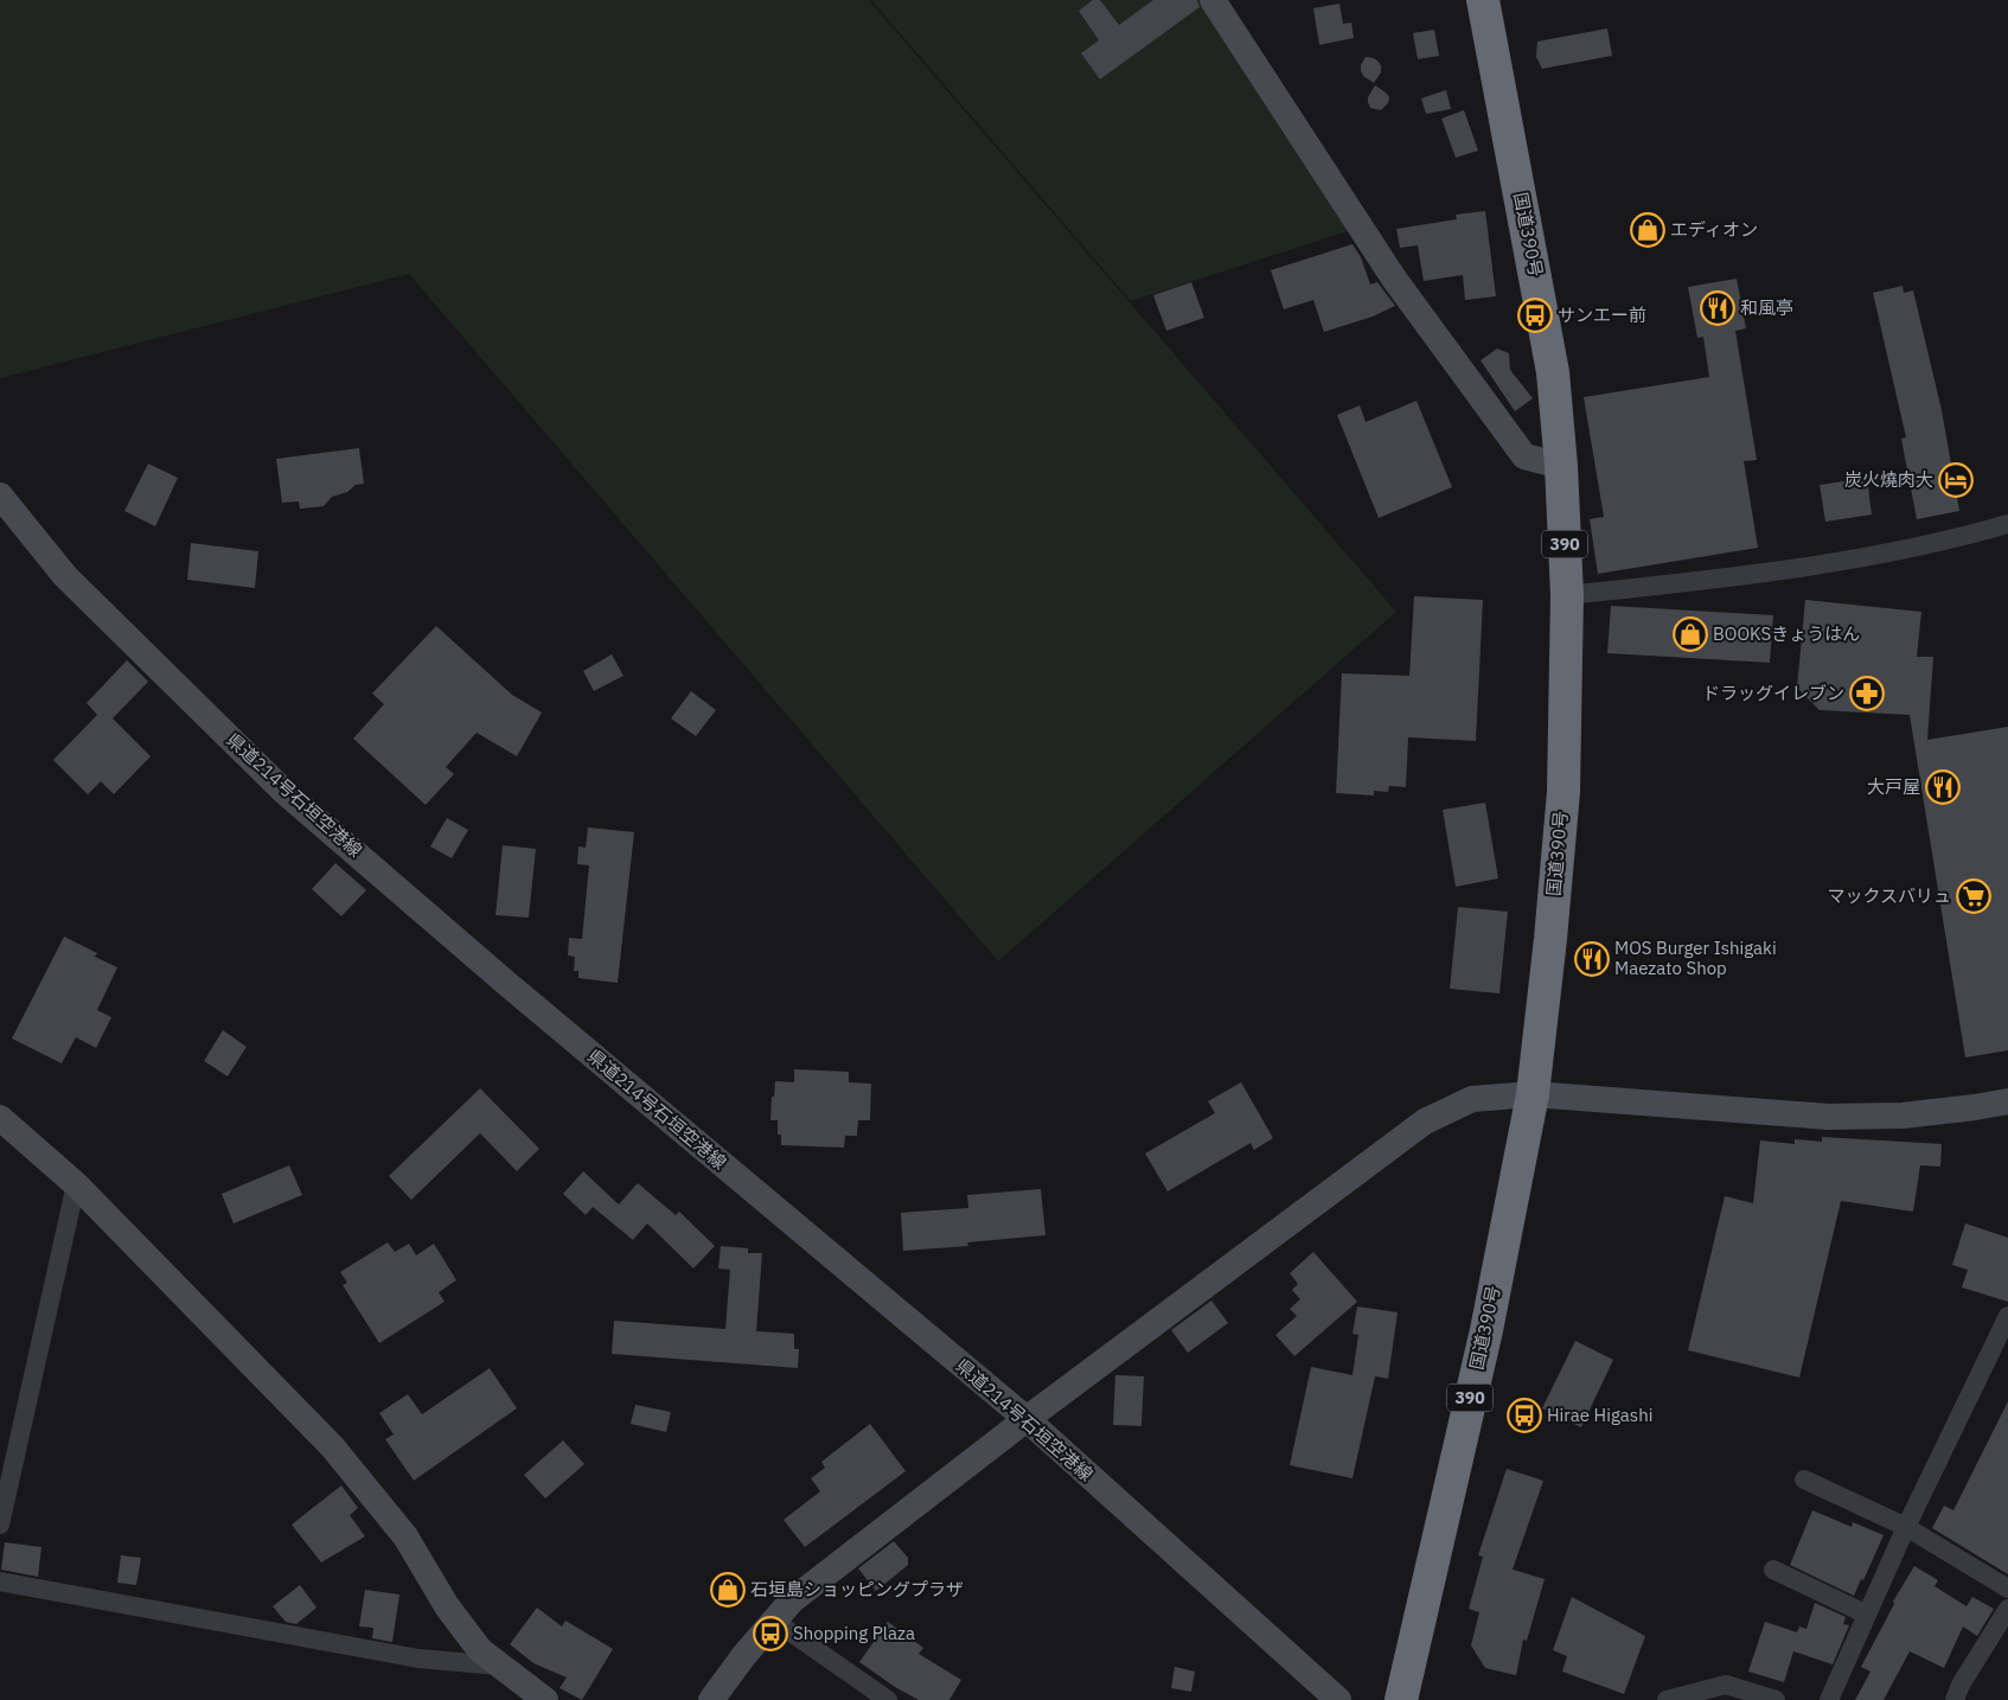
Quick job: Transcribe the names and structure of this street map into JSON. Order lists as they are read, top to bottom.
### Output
{
  "streets": {
    "highway": ["国道390号", "390"],
    "street": ["県道214号石垣空港線"]
  },
  "places": {
    "shop": ["エディオン", "BOOKSきょうはん", "石垣島ショッピングプラザ"],
    "restaurant": ["和風亭", "大戸屋", "MOS Burger Ishigaki Maezato Shop"],
    "bus stop": ["サンエー前", "Hirae Higashi", "Shopping Plaza"],
    "hotel": ["炭火燒肉大"],
    "pharmacy": ["ドラッグイレブン"],
    "supermarket": ["マックスバリュ"]
  }
}
